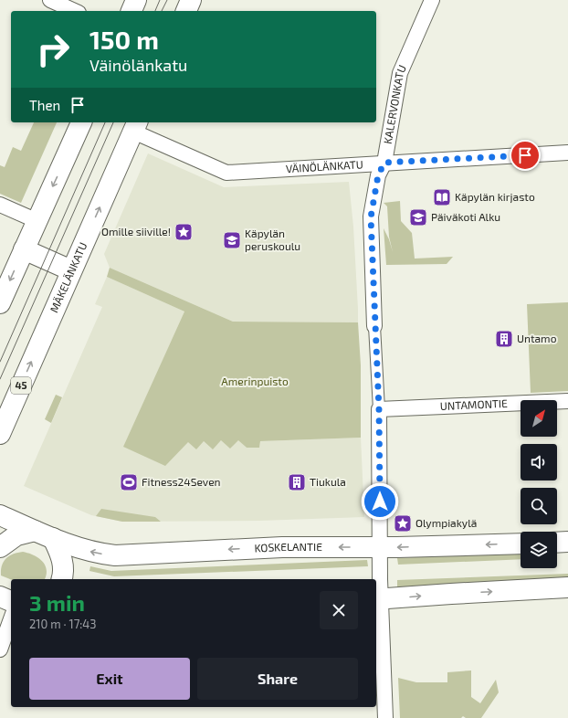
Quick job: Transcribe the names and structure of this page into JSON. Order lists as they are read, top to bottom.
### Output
{
  "streets": {
    "main road": ["MÄKELÄNKATU", "45", "KOSKELANTIE"],
    "street": ["KALERVONKATU", "VÄINÖLÄNKATU", "UNTAMONTIE"]
  },
  "crossings": [
    ["KALERVONKATU", "VÄINÖLÄNKATU"],
    ["KALERVONKATU", "UNTAMONTIE"],
    ["KALERVONKATU", "KOSKELANTIE"],
    ["VÄINÖLÄNKATU", "MÄKELÄNKATU"]
  ],
  "one_way": ["KOSKELANTIE"],
  "parks": ["Amerinpuisto"],
  "places": {
    "library": ["Käpylän kirjasto"],
    "school or university": ["Päiväkoti Alku", "Käpylän peruskoulu"],
    "place": ["Omille siiville!", "Olympiakylä"],
    "building": ["Untamo", "Tiukula"],
    "sports": ["Fitness24Seven"]
  },
  "north": "top right",
  "page": {
    "turn": ["150 m", "Väinölänkatu"],
    "then": "Then",
    "heading": ["3 min", "210 m · 17:43"],
    "buttons": ["Exit", "Share"]
  }
}
